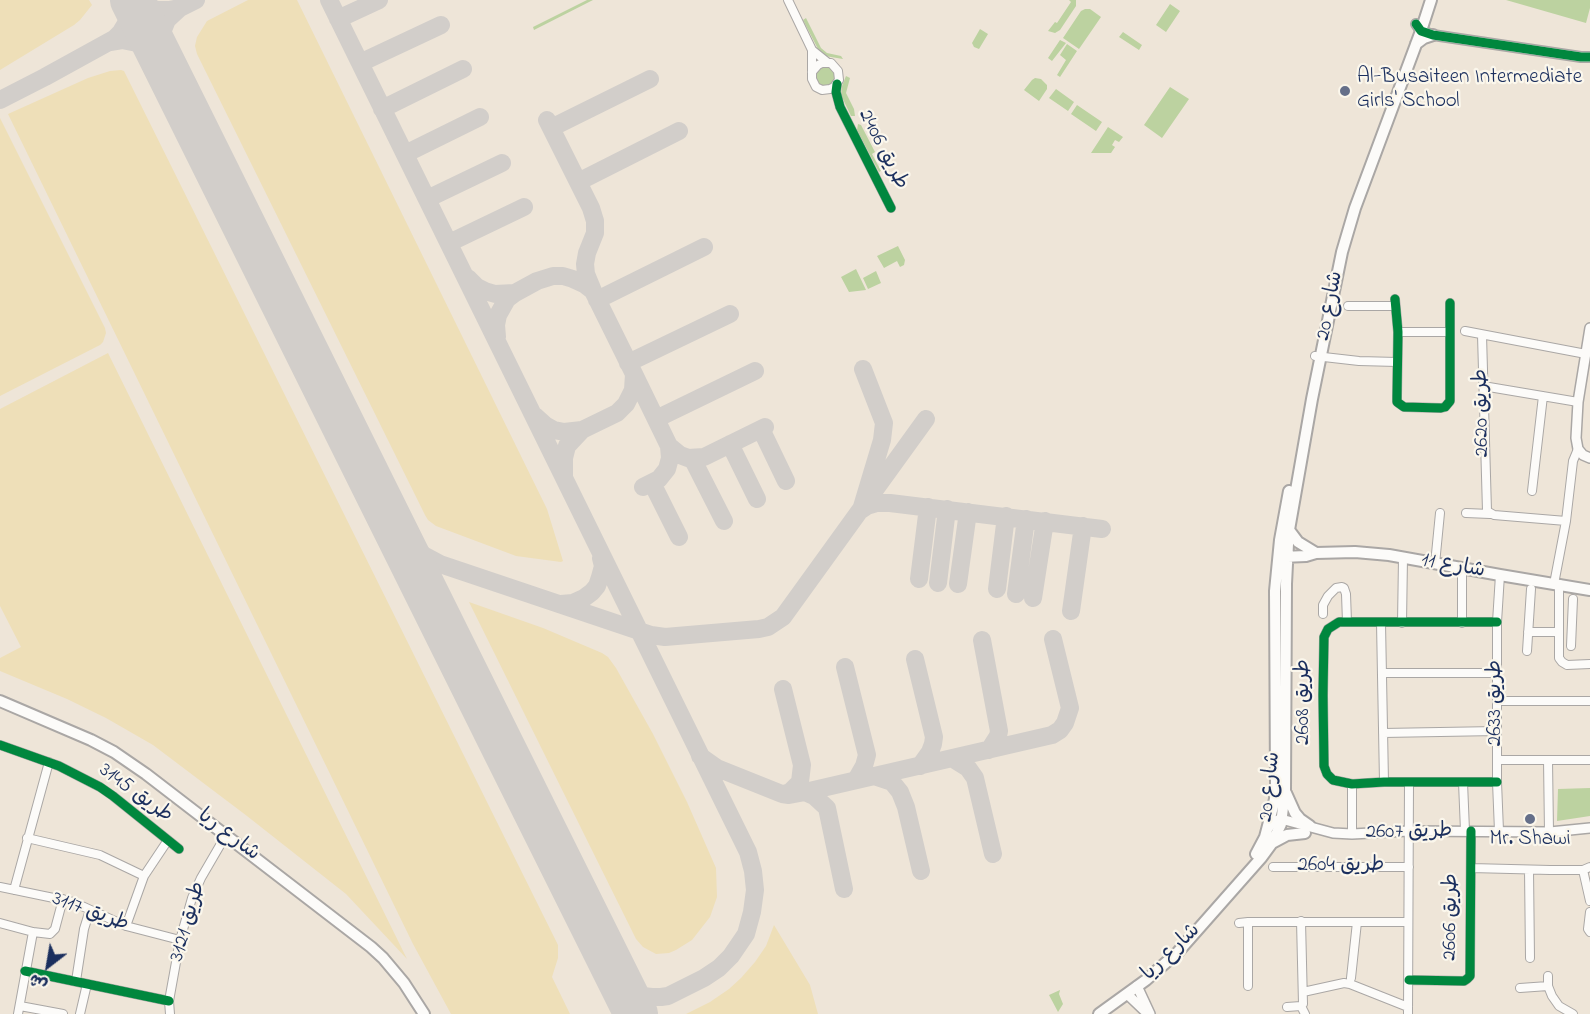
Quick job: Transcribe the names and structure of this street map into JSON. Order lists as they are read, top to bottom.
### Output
{
  "streets": {
    "main road": ["شارع 20", "شارع 11", "شارع ريا"],
    "street": [
      "طريق 2406",
      "طريق 2620",
      "طريق 2608",
      "طريق 2633",
      "طريق 3145",
      "طريق 2607",
      "طريق 2604",
      "طريق 3117",
      "طريق 2606",
      "طريق 3121"
    ]
  },
  "crossings": [
    ["شارع 20", "شارع 11"],
    ["شارع 20", "شارع ريا"],
    ["شارع 11", "طريق 2633"],
    ["طريق 2608", "طريق 2633"],
    ["طريق 2633", "طريق 2607"],
    ["طريق 3145", "طريق 3117"],
    ["طريق 2607", "طريق 2604"],
    ["طريق 2607", "طريق 2606"],
    ["شارع ريا", "طريق 3121"],
    ["طريق 2604", "طريق 2606"],
    ["طريق 3117", "طريق 3121"]
  ],
  "places": ["Al-Busaiteen Intermediate Girls' School", "Mr. Shawi"],
  "north": "bottom left"
}
